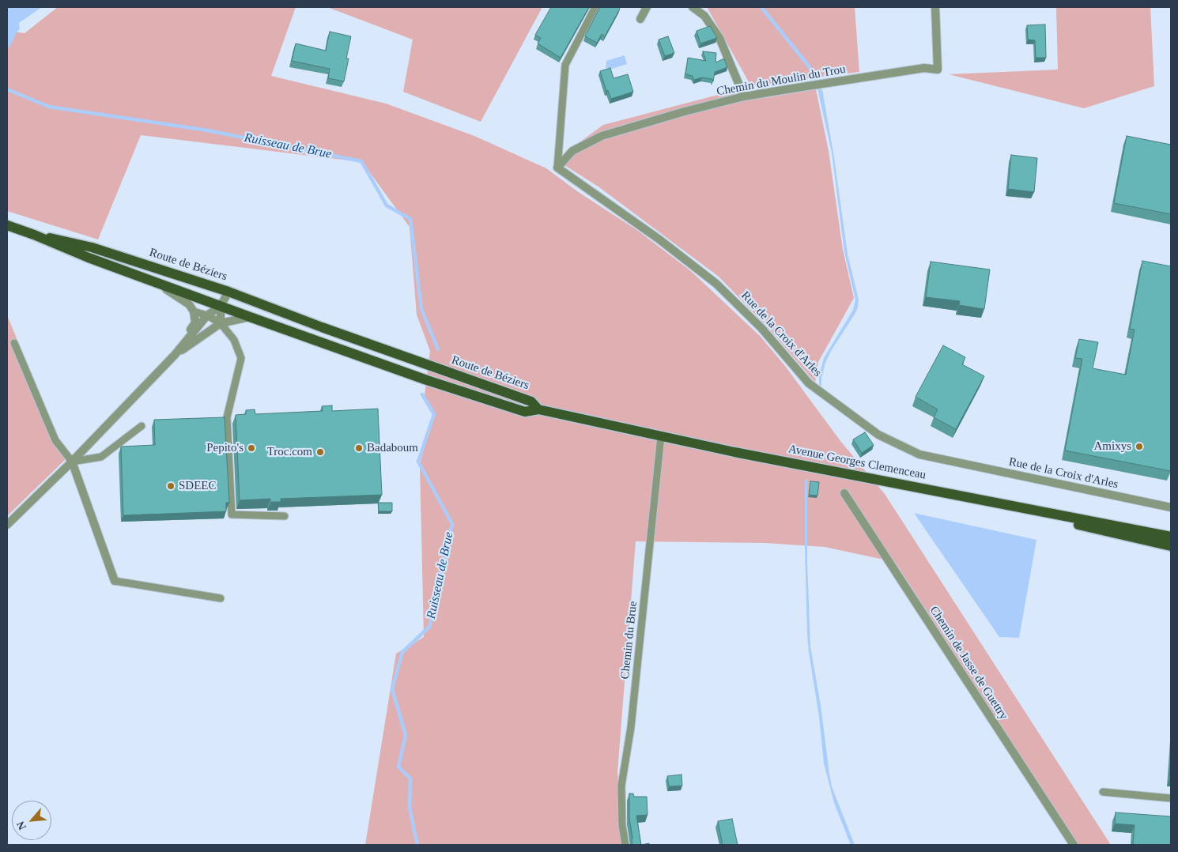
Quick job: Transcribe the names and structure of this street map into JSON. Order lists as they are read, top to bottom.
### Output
{
  "streets": {
    "main road": ["Route de Béziers", "Avenue Georges Clemenceau"],
    "street": ["Chemin du Moulin du Trou", "Rue de la Croix d'Arles", "Chemin de Jasse de Guettry"],
    "lane": ["Chemin du Brue"]
  },
  "crossings": [
    ["Chemin du Moulin du Trou", "Rue de la Croix d'Arles"],
    ["Route de Béziers", "Avenue Georges Clemenceau"],
    ["Avenue Georges Clemenceau", "Chemin du Brue"]
  ],
  "water": ["Ruisseau de Brue"],
  "places": [
    "Amixys",
    "Pepito's",
    "Badaboum",
    "Troc.com",
    "SDEEC"
  ],
  "north": "bottom left"
}
